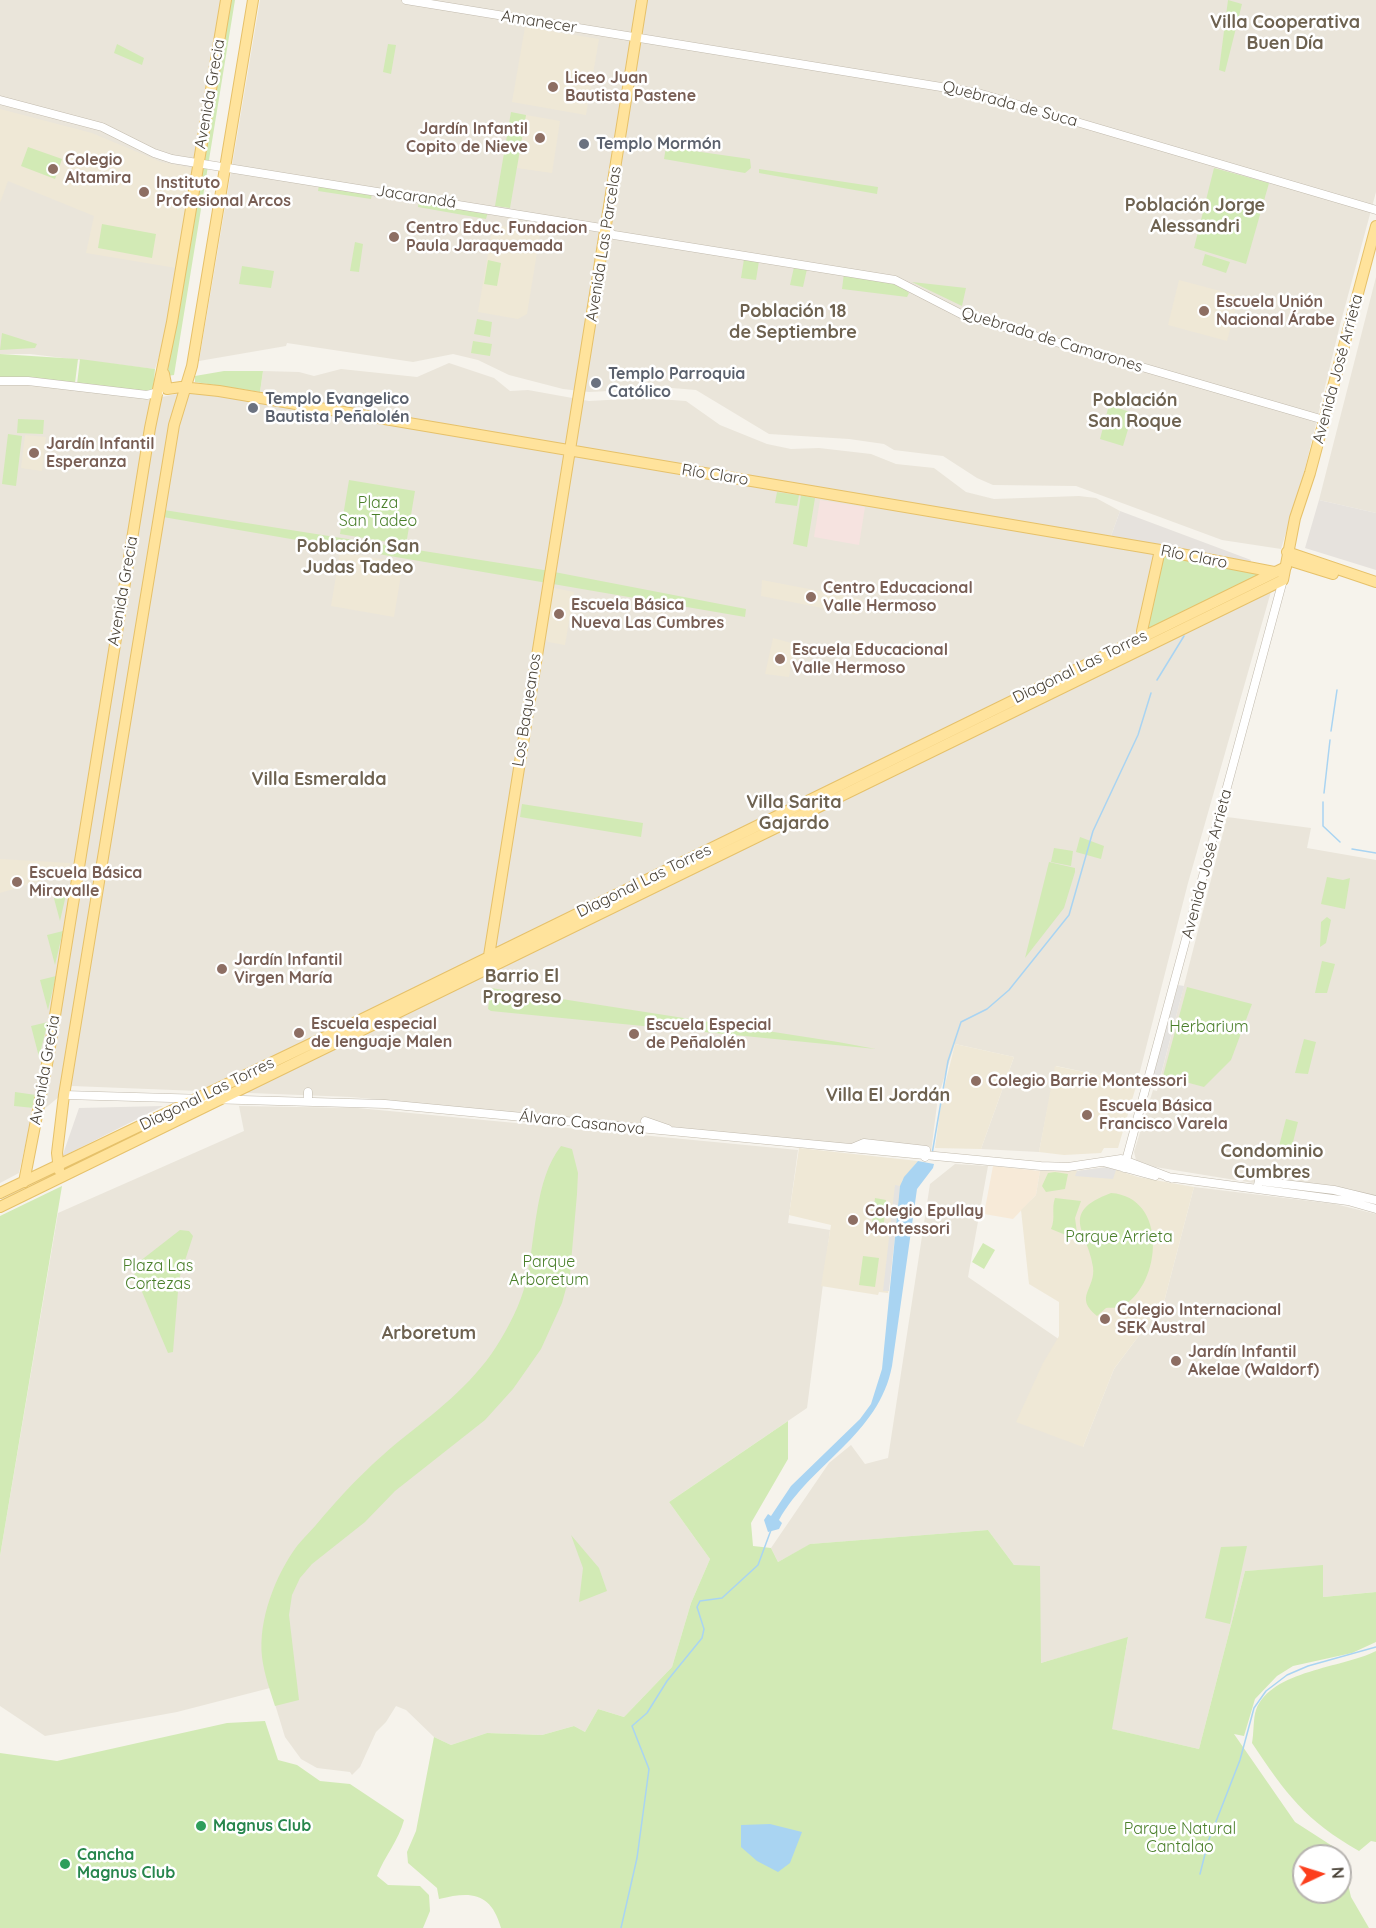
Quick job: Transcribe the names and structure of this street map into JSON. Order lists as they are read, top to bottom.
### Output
{
  "streets": {
    "main road": [
      "Avenida Grecia",
      "Avenida Las Parcelas",
      "Avenida José Arrieta",
      "Río Claro",
      "Diagonal Las Torres",
      "Los Baqueanos"
    ],
    "street": [
      "Amanecer",
      "Quebrada de Suca",
      "Jacarandá",
      "Quebrada de Camarones",
      "Álvaro Casanova"
    ]
  },
  "crossings": [
    ["Amanecer", "Quebrada de Suca"],
    ["Amanecer", "Avenida Las Parcelas"],
    ["Avenida Grecia", "Jacarandá"],
    ["Avenida Grecia", "Río Claro"],
    ["Avenida Grecia", "Diagonal Las Torres"],
    ["Avenida Grecia", "Álvaro Casanova"],
    ["Quebrada de Suca", "Avenida Las Parcelas"],
    ["Jacarandá", "Avenida Las Parcelas"],
    ["Jacarandá", "Quebrada de Camarones"],
    ["Avenida Las Parcelas", "Quebrada de Camarones"],
    ["Avenida Las Parcelas", "Río Claro"],
    ["Avenida Las Parcelas", "Los Baqueanos"],
    ["Quebrada de Camarones", "Avenida José Arrieta"],
    ["Avenida José Arrieta", "Río Claro"],
    ["Avenida José Arrieta", "Diagonal Las Torres"],
    ["Avenida José Arrieta", "Álvaro Casanova"],
    ["Río Claro", "Diagonal Las Torres"],
    ["Río Claro", "Los Baqueanos"],
    ["Diagonal Las Torres", "Los Baqueanos"],
    ["Diagonal Las Torres", "Álvaro Casanova"]
  ],
  "districts": [
    "Villa Cooperativa Buen Día",
    "Población Jorge Alessandri",
    "Población 18 de Septiembre",
    "Población San Roque",
    "Población San Judas Tadeo",
    "Villa Esmeralda",
    "Villa Sarita Gajardo",
    "Barrio El Progreso",
    "Villa El Jordán",
    "Condominio Cumbres",
    "Arboretum"
  ],
  "parks": [
    "Plaza San Tadeo",
    "Herbarium",
    "Parque Arrieta",
    "Parque Arboretum",
    "Plaza Las Cortezas",
    "Parque Natural Cantalao"
  ],
  "places": [
    "Liceo Juan Bautista Pastene",
    "Jardín Infantil Copito de Nieve",
    "Templo Mormón",
    "Colegio Altamira",
    "Instituto Profesional Arcos",
    "Centro Educ. Fundacion Paula Jaraquemada",
    "Escuela Unión Nacional Árabe",
    "Templo Parroquia Católico",
    "Templo Evangelico Bautista Peñalolén",
    "Jardín Infantil Esperanza",
    "Centro Educacional Valle Hermoso",
    "Escuela Básica Nueva Las Cumbres",
    "Escuela Educacional Valle Hermoso",
    "Escuela Básica Miravalle",
    "Jardín Infantil Virgen María",
    "Escuela especial de lenguaje Malen",
    "Escuela Especial de Peñalolén",
    "Colegio Barrie Montessori",
    "Escuela Básica Francisco Varela",
    "Colegio Epullay Montessori",
    "Colegio Internacional SEK Austral",
    "Jardín Infantil Akelae (Waldorf)",
    "Magnus Club",
    "Cancha Magnus Club"
  ],
  "north": "right"
}
